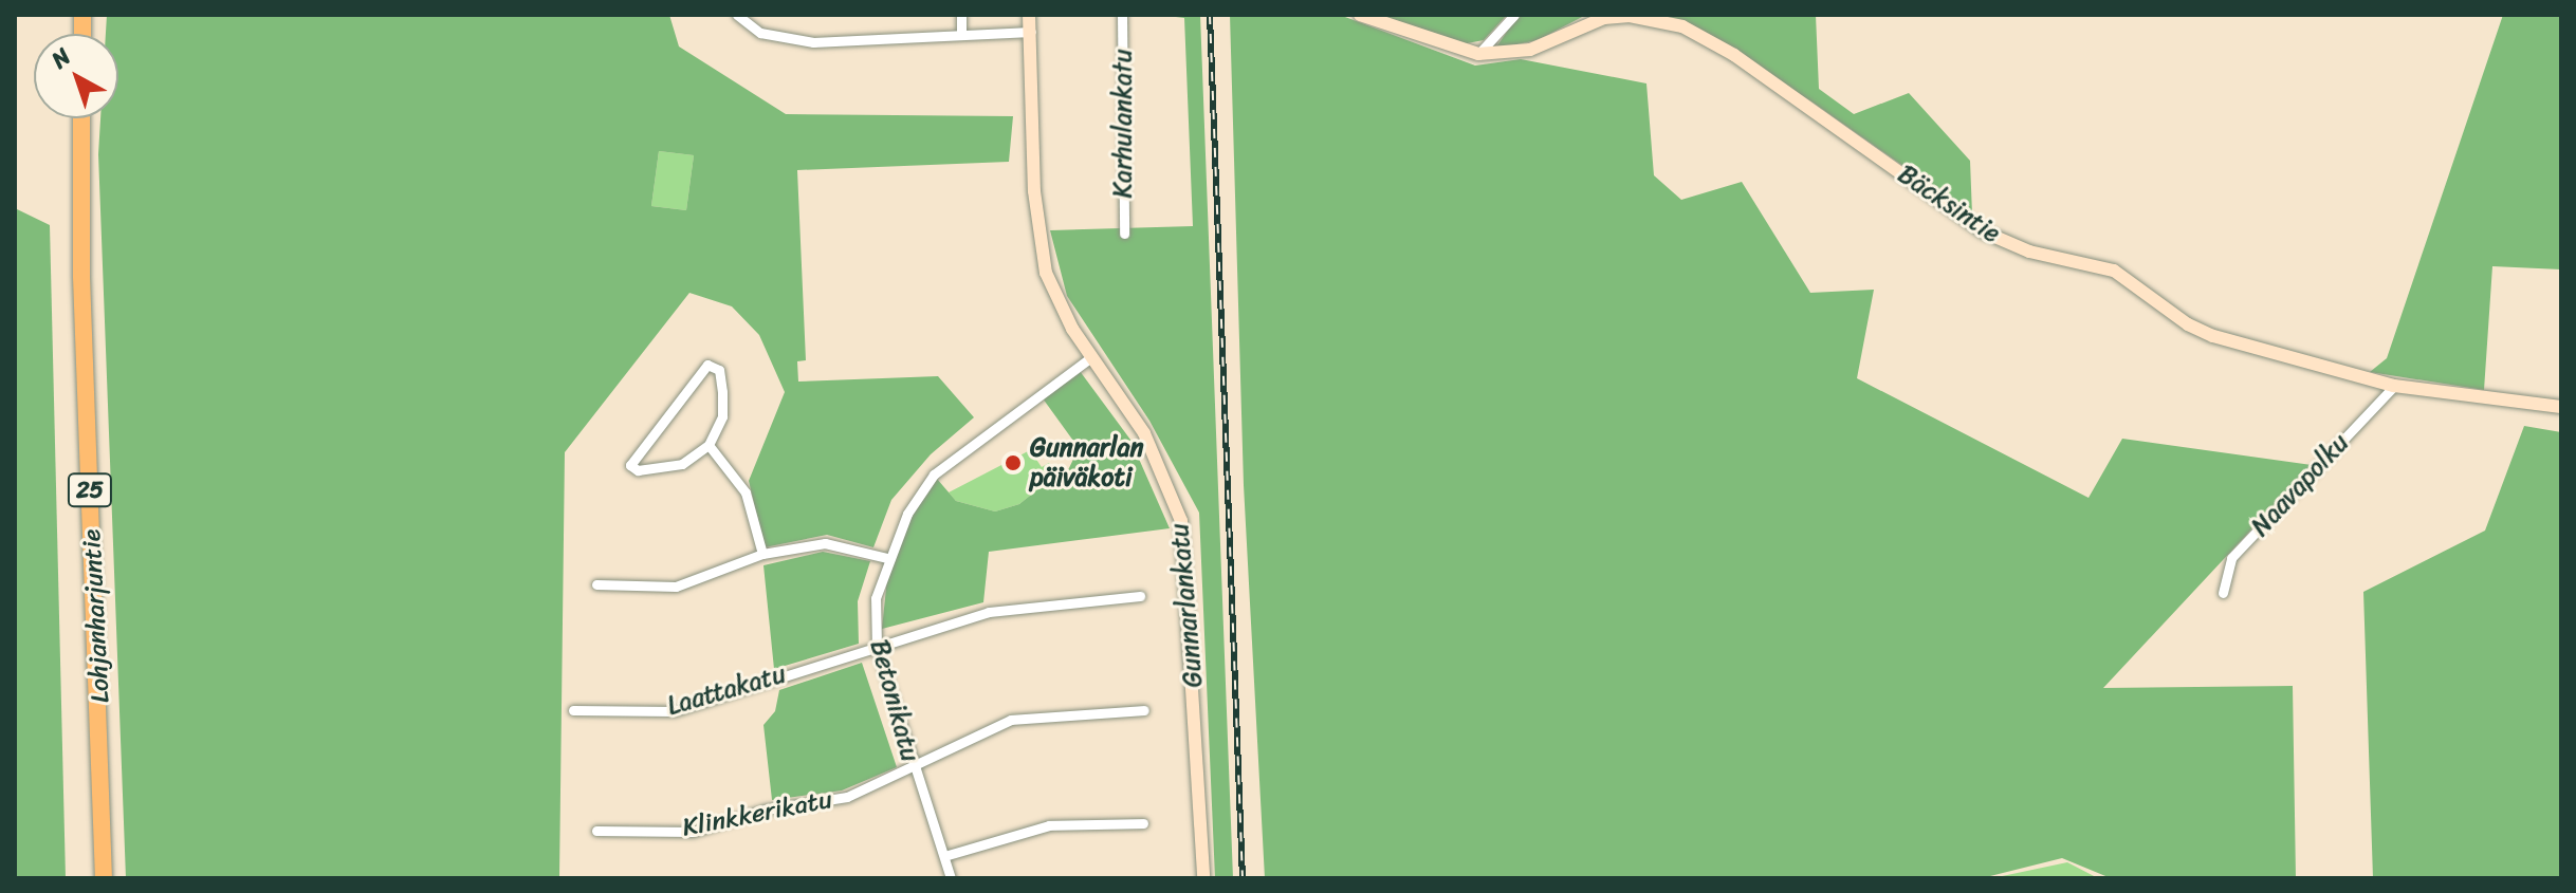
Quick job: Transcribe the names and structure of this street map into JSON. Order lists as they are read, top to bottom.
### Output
{
  "streets": {
    "highway": ["25", "Lohjanharjuntie"],
    "street": [
      "Karhulankatu",
      "Bäcksintie",
      "Naavapolku",
      "Gunnarlankatu",
      "Laattakatu",
      "Betonikatu",
      "Klinkkerikatu"
    ]
  },
  "crossings": [
    ["Bäcksintie", "Naavapolku"],
    ["Gunnarlankatu", "Betonikatu"],
    ["Laattakatu", "Betonikatu"],
    ["Betonikatu", "Klinkkerikatu"]
  ],
  "places": ["Gunnarlan päiväkoti"],
  "north": "top left"
}
